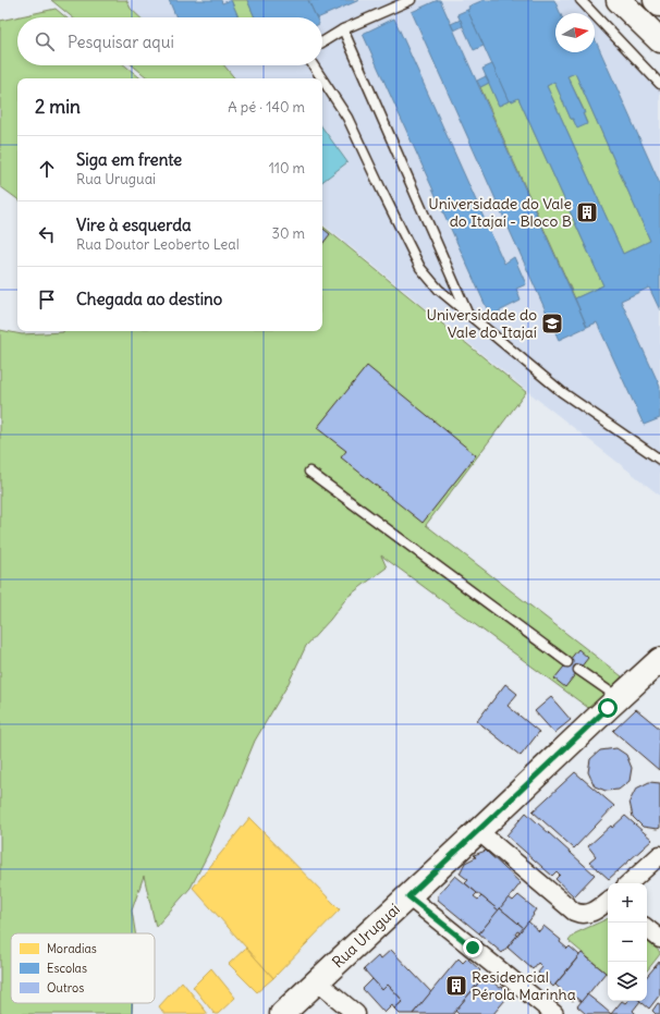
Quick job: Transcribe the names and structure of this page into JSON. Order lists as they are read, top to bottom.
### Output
{
  "streets": {
    "main road": ["Rua Uruguai"]
  },
  "places": {
    "building": ["Universidade do Vale do Itajaí - Bloco B", "Residencial Pérola Marinha"],
    "school or university": ["Universidade do Vale do Itajaí"]
  },
  "legend": ["Moradias", "Escolas", "Outros"],
  "north": "right",
  "page": {
    "search": "Pesquisar aqui",
    "heading": ["2 min", "A pé · 140 m"],
    "list": [
      ["Siga em frente", "Rua Uruguai", "110 m"],
      ["Vire à esquerda", "Rua Doutor Leoberto Leal", "30 m"],
      "Chegada ao destino"
    ],
    "map_buttons": ["+", "−"]
  }
}
